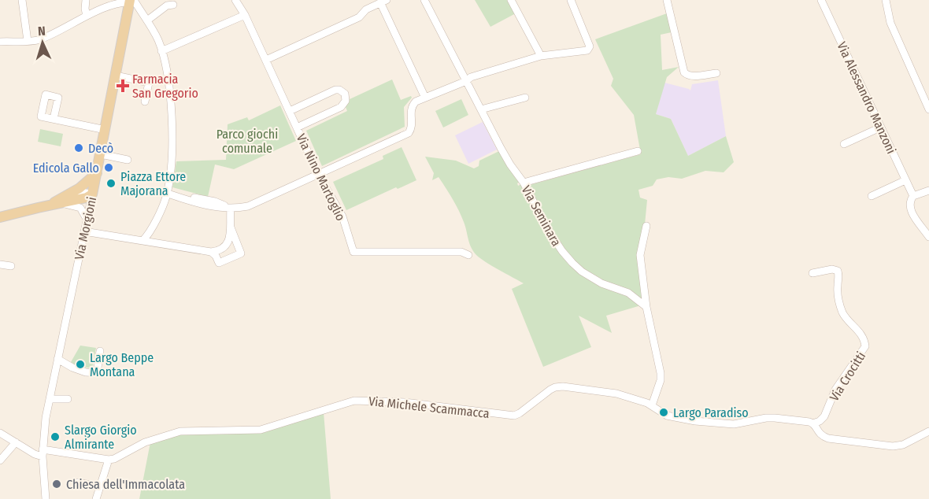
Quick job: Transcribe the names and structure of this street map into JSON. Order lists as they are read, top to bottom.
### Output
{
  "streets": {
    "main road": ["Via Morgioni"],
    "street": [
      "Via Alessandro Manzoni",
      "Via Nino Martoglio",
      "Via Seminara",
      "Via Crocitti",
      "Via Michele Scammacca"
    ]
  },
  "crossings": [
    ["Via Crocitti", "Via Michele Scammacca"]
  ],
  "parks": ["Parco giochi comunale"],
  "places": {
    "health": ["Farmacia San Gregorio"],
    "other": [
      "Decò",
      "Edicola Gallo",
      "Piazza Ettore Majorana",
      "Largo Beppe Montana",
      "Largo Paradiso",
      "Slargo Giorgio Almirante",
      "Chiesa dell'Immacolata"
    ]
  },
  "north": "top"
}
